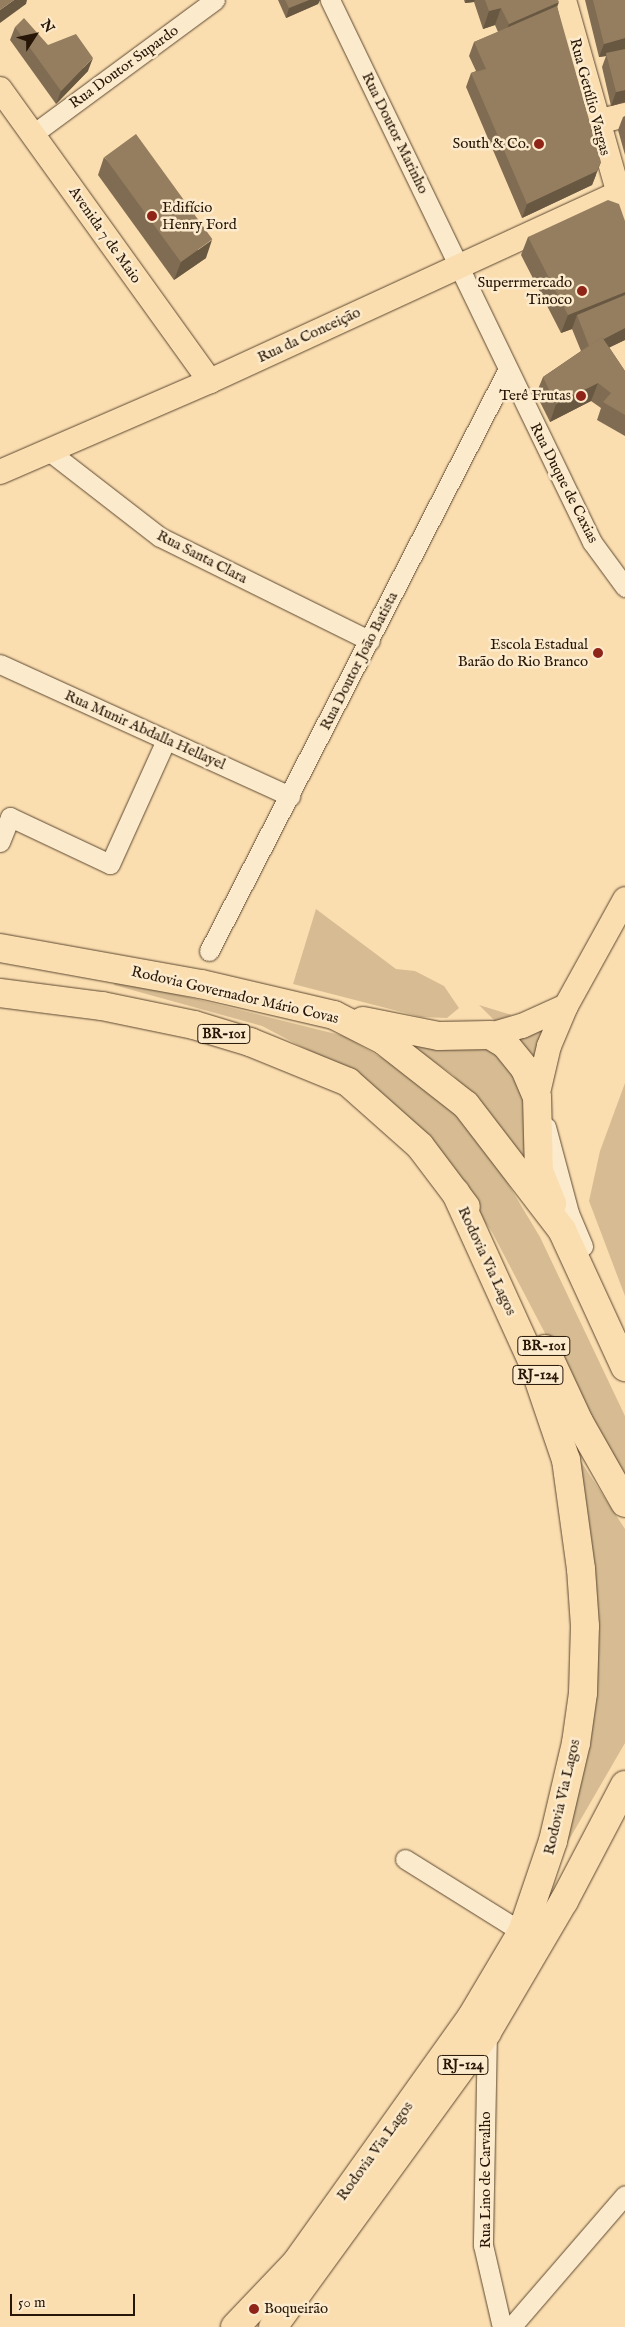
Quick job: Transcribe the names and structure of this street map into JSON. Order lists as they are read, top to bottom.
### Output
{
  "streets": {
    "highway": [
      "Rodovia Governador Mário Covas",
      "BR-101",
      "Rodovia Via Lagos",
      "RJ-124"
    ],
    "main road": ["Rua Getúlio Vargas", "Avenida 7 de Maio", "Rua da Conceição"],
    "street": [
      "Rua Doutor Supardo",
      "Rua Doutor Marinho",
      "Rua Duque de Caxias",
      "Rua Santa Clara",
      "Rua Doutor João Batista",
      "Rua Munir Abdalla Hellayel",
      "Rua Lino de Carvalho"
    ]
  },
  "crossings": [
    ["Rua Doutor Supardo", "Avenida 7 de Maio"],
    ["Rua Getúlio Vargas", "Rua da Conceição"],
    ["Rua Doutor Marinho", "Rua da Conceição"],
    ["Rua Doutor Marinho", "Rua Duque de Caxias"],
    ["Avenida 7 de Maio", "Rua da Conceição"],
    ["Rua da Conceição", "Rua Duque de Caxias"],
    ["Rua da Conceição", "Rua Santa Clara"],
    ["Rua Duque de Caxias", "Rua Doutor João Batista"],
    ["Rua Santa Clara", "Rua Doutor João Batista"],
    ["Rua Doutor João Batista", "Rua Munir Abdalla Hellayel"],
    ["BR-101", "Rodovia Via Lagos"],
    ["Rodovia Via Lagos", "Rua Lino de Carvalho"]
  ],
  "places": [
    "South & Co.",
    "Edifício Henry Ford",
    "Superrmercado Tinoco",
    "Terê Frutas",
    "Escola Estadual Barão do Rio Branco",
    "Boqueirão"
  ],
  "scale_bar": "50 m",
  "north": "top right"
}
